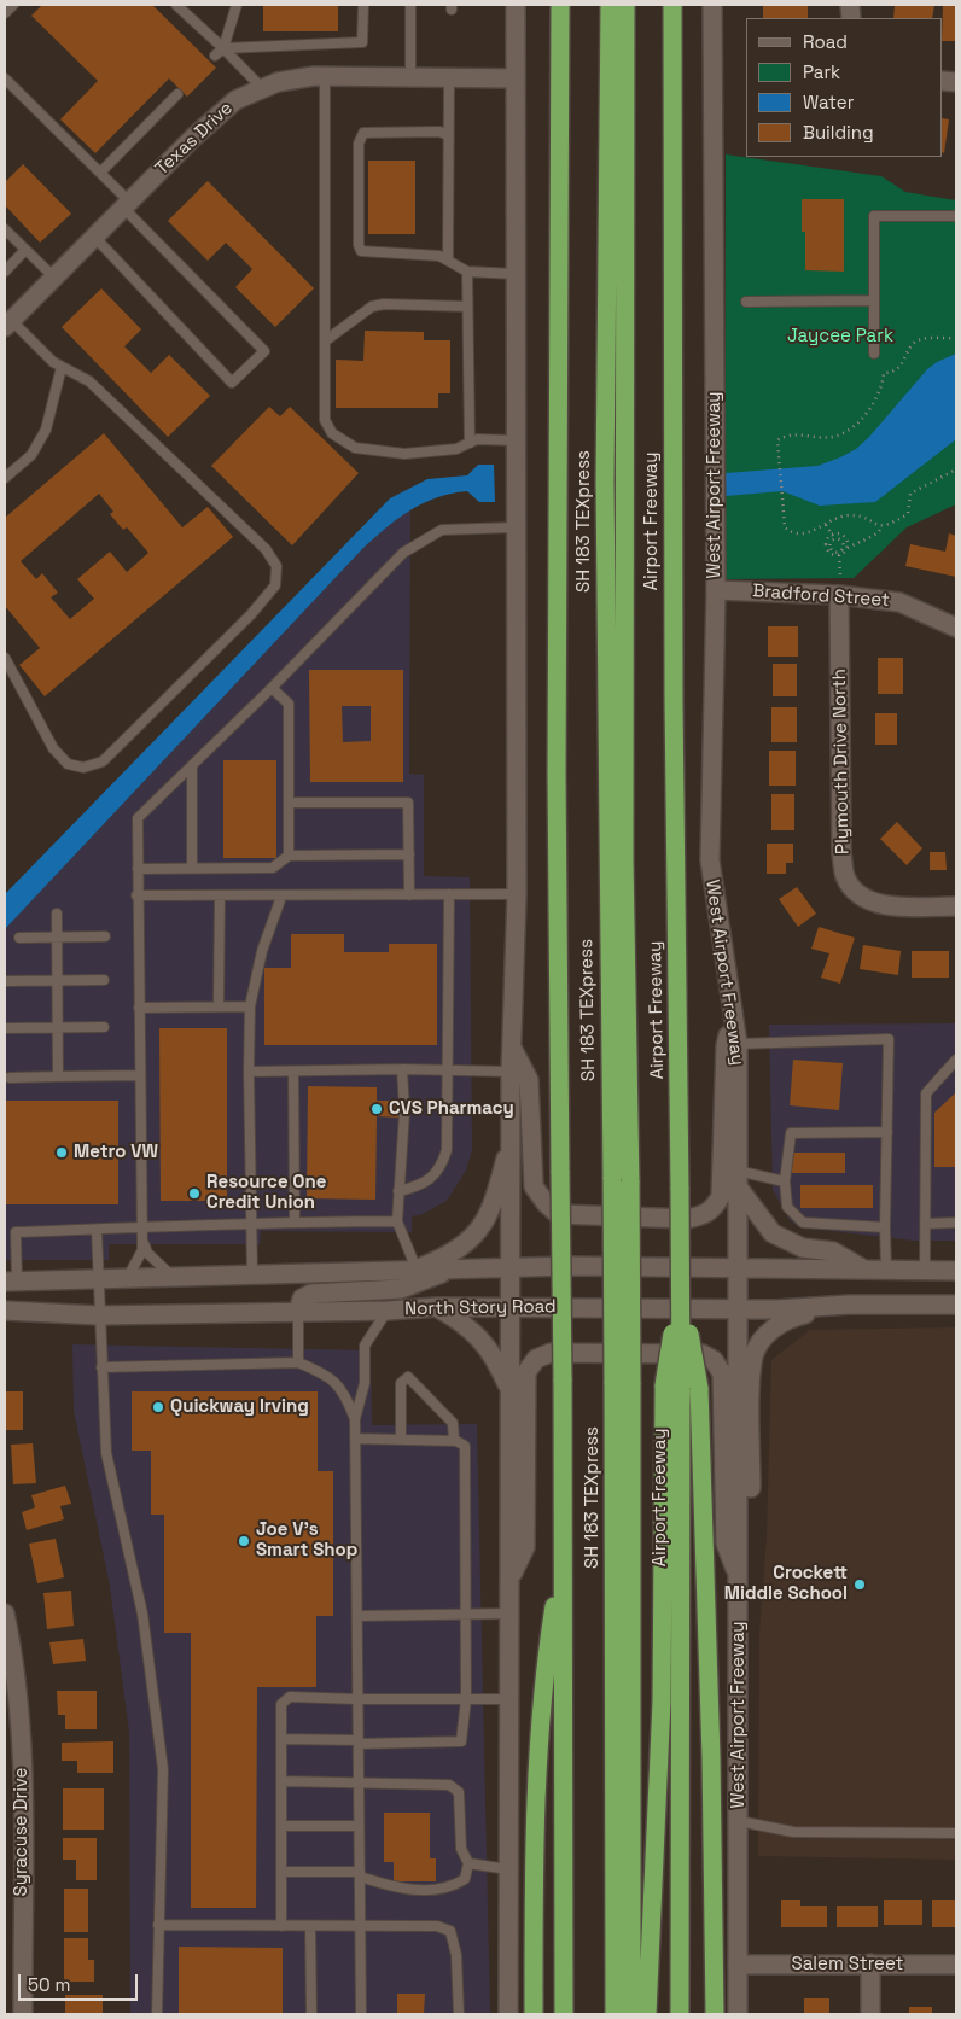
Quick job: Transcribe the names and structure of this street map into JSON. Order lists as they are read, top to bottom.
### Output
{
  "streets": {
    "highway": ["SH 183 TEXpress", "Airport Freeway"],
    "main road": [
      "Texas Drive",
      "West Airport Freeway",
      "Bradford Street",
      "Plymouth Drive North",
      "North Story Road",
      "Syracuse Drive",
      "Salem Street"
    ]
  },
  "crossings": [
    ["West Airport Freeway", "Bradford Street"],
    ["West Airport Freeway", "North Story Road"],
    ["West Airport Freeway", "Salem Street"],
    ["Bradford Street", "Plymouth Drive North"]
  ],
  "parks": ["Jaycee Park"],
  "places": [
    "CVS Pharmacy",
    "Metro VW",
    "Resource One Credit Union",
    "Quickway Irving",
    "Joe V's Smart Shop",
    "Crockett Middle School"
  ],
  "legend": [
    "Road",
    "Park",
    "Water",
    "Building"
  ],
  "scale_bar": "50 m"
}
